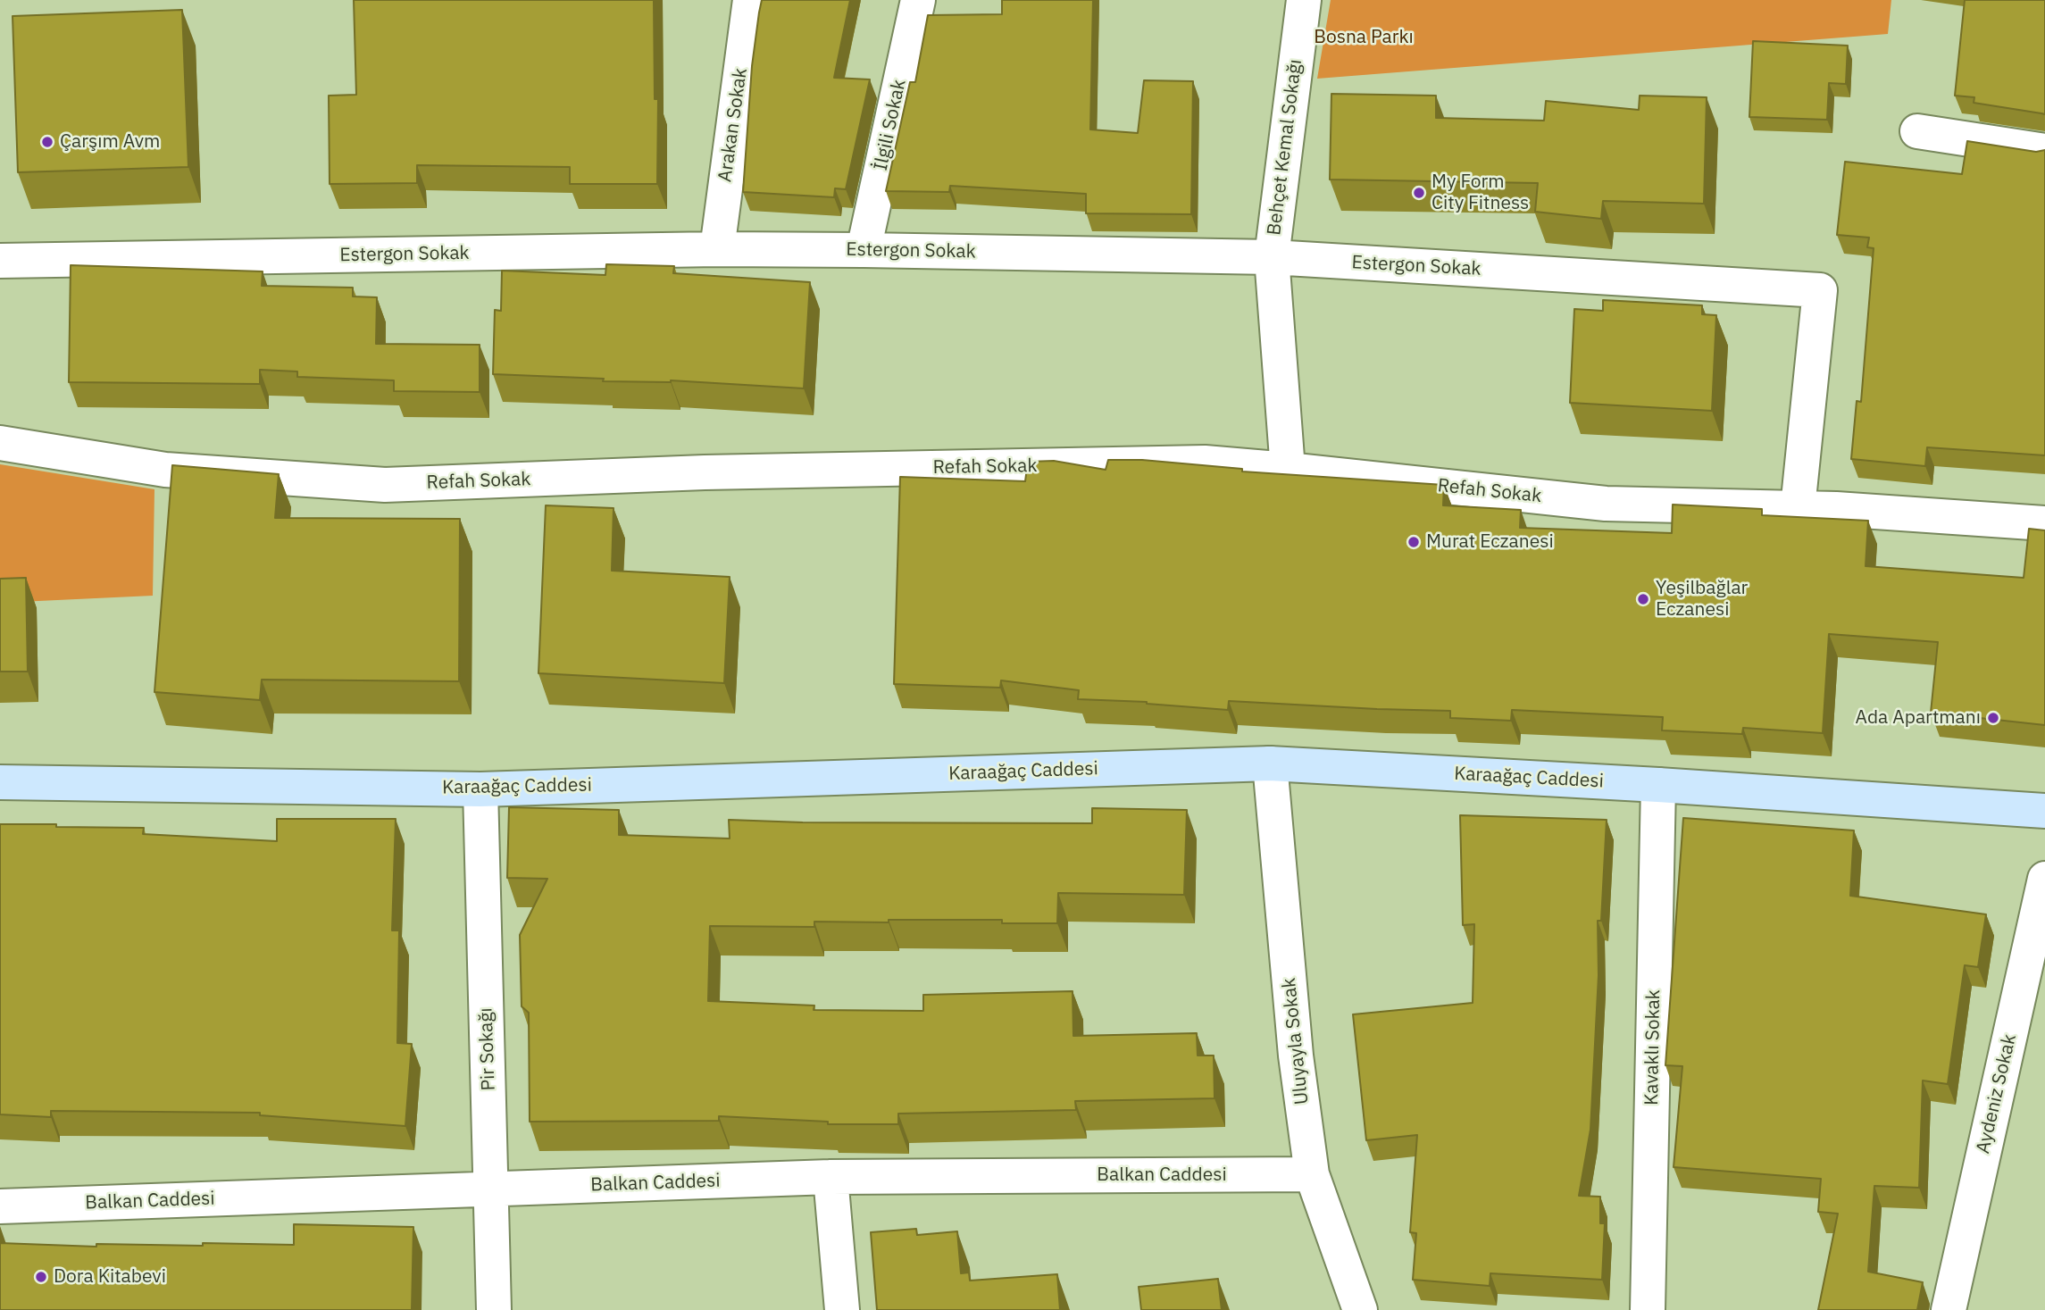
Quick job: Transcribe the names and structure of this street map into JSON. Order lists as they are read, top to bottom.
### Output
{
  "streets": {
    "street": [
      "Arakan Sokak",
      "İlgili Sokak",
      "Behçet Kemal Sokağı",
      "Estergon Sokak",
      "Refah Sokak",
      "Karaağaç Caddesi",
      "Uluyayla Sokak",
      "Kavaklı Sokak",
      "Pir Sokağı",
      "Aydeniz Sokak",
      "Balkan Caddesi"
    ]
  },
  "crossings": [
    ["Arakan Sokak", "Estergon Sokak"],
    ["İlgili Sokak", "Estergon Sokak"],
    ["Behçet Kemal Sokağı", "Estergon Sokak"],
    ["Behçet Kemal Sokağı", "Refah Sokak"],
    ["Estergon Sokak", "Refah Sokak"],
    ["Karaağaç Caddesi", "Uluyayla Sokak"],
    ["Karaağaç Caddesi", "Kavaklı Sokak"],
    ["Karaağaç Caddesi", "Pir Sokağı"],
    ["Uluyayla Sokak", "Balkan Caddesi"],
    ["Pir Sokağı", "Balkan Caddesi"]
  ],
  "parks": ["Bosna Parkı"],
  "places": [
    "Çarşım Avm",
    "My Form City Fitness",
    "Murat Eczanesi",
    "Yeşilbağlar Eczanesi",
    "Ada Apartmanı",
    "Dora Kitabevi"
  ]
}
